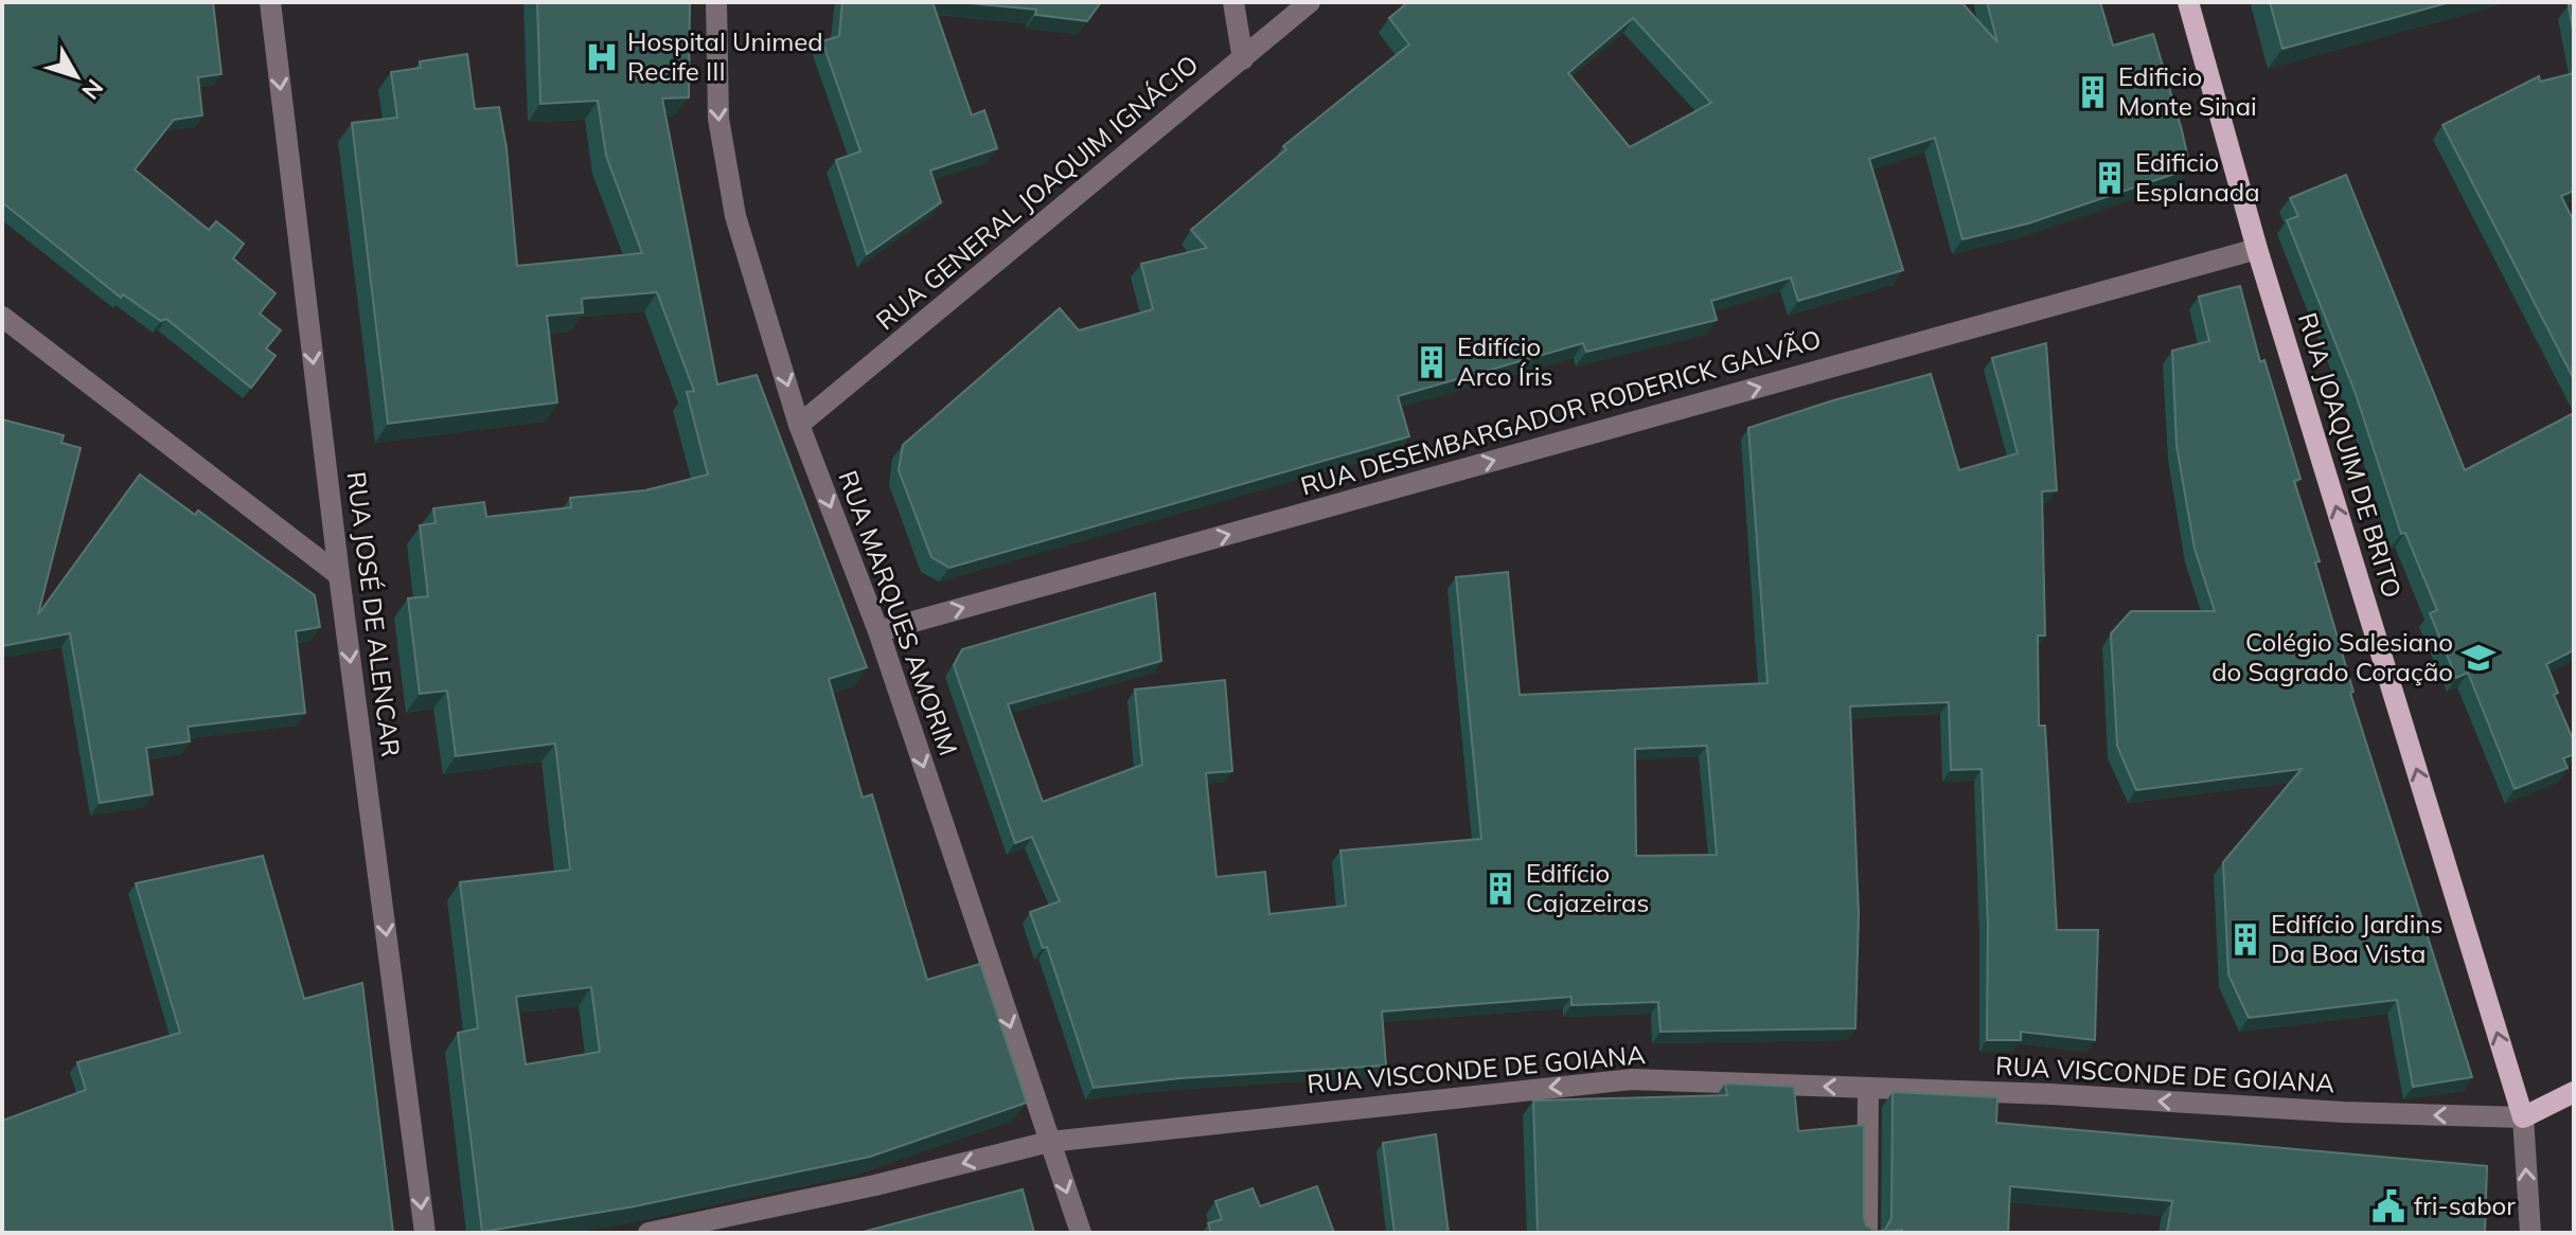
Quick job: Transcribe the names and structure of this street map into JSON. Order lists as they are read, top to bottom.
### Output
{
  "streets": {
    "main road": ["RUA JOAQUIM DE BRITO"],
    "street": [
      "RUA GENERAL JOAQUIM IGNÁCIO",
      "RUA DESEMBARGADOR RODERICK GALVÃO",
      "RUA MARQUES AMORIM",
      "RUA JOSÉ DE ALENCAR",
      "RUA VISCONDE DE GOIANA"
    ]
  },
  "crossings": [
    ["RUA GENERAL JOAQUIM IGNÁCIO", "RUA MARQUES AMORIM"],
    ["RUA DESEMBARGADOR RODERICK GALVÃO", "RUA JOAQUIM DE BRITO"],
    ["RUA DESEMBARGADOR RODERICK GALVÃO", "RUA MARQUES AMORIM"],
    ["RUA JOAQUIM DE BRITO", "RUA VISCONDE DE GOIANA"],
    ["RUA MARQUES AMORIM", "RUA VISCONDE DE GOIANA"]
  ],
  "one_way": [
    "RUA DESEMBARGADOR RODERICK GALVÃO",
    "RUA JOAQUIM DE BRITO",
    "RUA MARQUES AMORIM",
    "RUA JOSÉ DE ALENCAR",
    "RUA VISCONDE DE GOIANA"
  ],
  "places": {
    "hospital": ["Hospital Unimed Recife III"],
    "building": [
      "Edificio Monte Sinai",
      "Edificio Esplanada",
      "Edifício Arco Íris",
      "Edifício Cajazeiras",
      "Edifício Jardins Da Boa Vista"
    ],
    "school or university": ["Colégio Salesiano do Sagrado Coração"],
    "public building": ["fri-sabor"]
  },
  "north": "bottom right"
}
